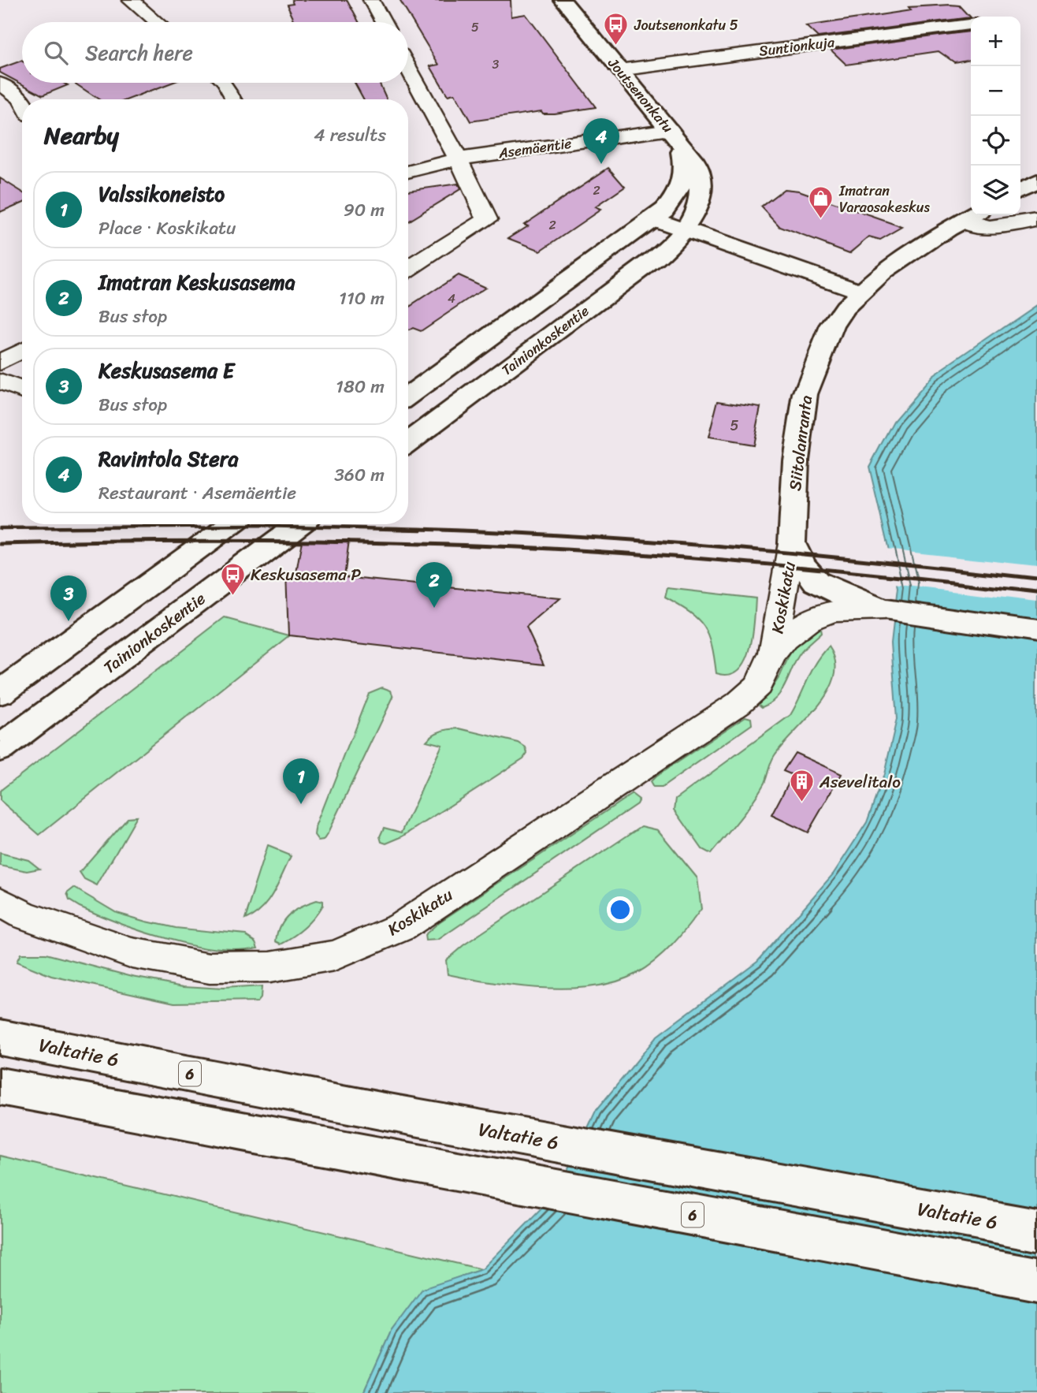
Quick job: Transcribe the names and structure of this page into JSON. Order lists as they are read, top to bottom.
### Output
{
  "streets": {
    "main road": [
      "Joutsenonkatu",
      "Tainionkoskentie",
      "Siitolanranta",
      "Valtatie 6",
      "6"
    ],
    "street": ["Suntionkuja", "Asemäentie", "Koskikatu"]
  },
  "crossings": [
    ["Suntionkuja", "Joutsenonkatu"],
    ["Joutsenonkatu", "Asemäentie"],
    ["Joutsenonkatu", "Tainionkoskentie"],
    ["Siitolanranta", "Koskikatu"]
  ],
  "places": {
    "bus stop": ["Joutsenonkatu 5", "Keskusasema P"],
    "shop": ["Imatran Varaosakeskus"],
    "building": ["Asevelitalo"]
  },
  "house_numbers": [
    "5",
    "3",
    "2",
    "2",
    "4",
    "5"
  ],
  "page": {
    "map_buttons": ["+", "−"],
    "search": "Search here",
    "heading": ["Nearby", "4 results"],
    "pins": [
      "4",
      "2",
      "3",
      "1"
    ],
    "list": [
      {
        "mark": "1",
        "name": "Valssikoneisto",
        "note": "Place · Koskikatu",
        "value": "90 m"
      },
      {
        "mark": "2",
        "name": "Imatran Keskusasema",
        "note": "Bus stop",
        "value": "110 m"
      },
      {
        "mark": "3",
        "name": "Keskusasema E",
        "note": "Bus stop",
        "value": "180 m"
      },
      {
        "mark": "4",
        "name": "Ravintola Stera",
        "note": "Restaurant · Asemäentie",
        "value": "360 m"
      }
    ]
  }
}
